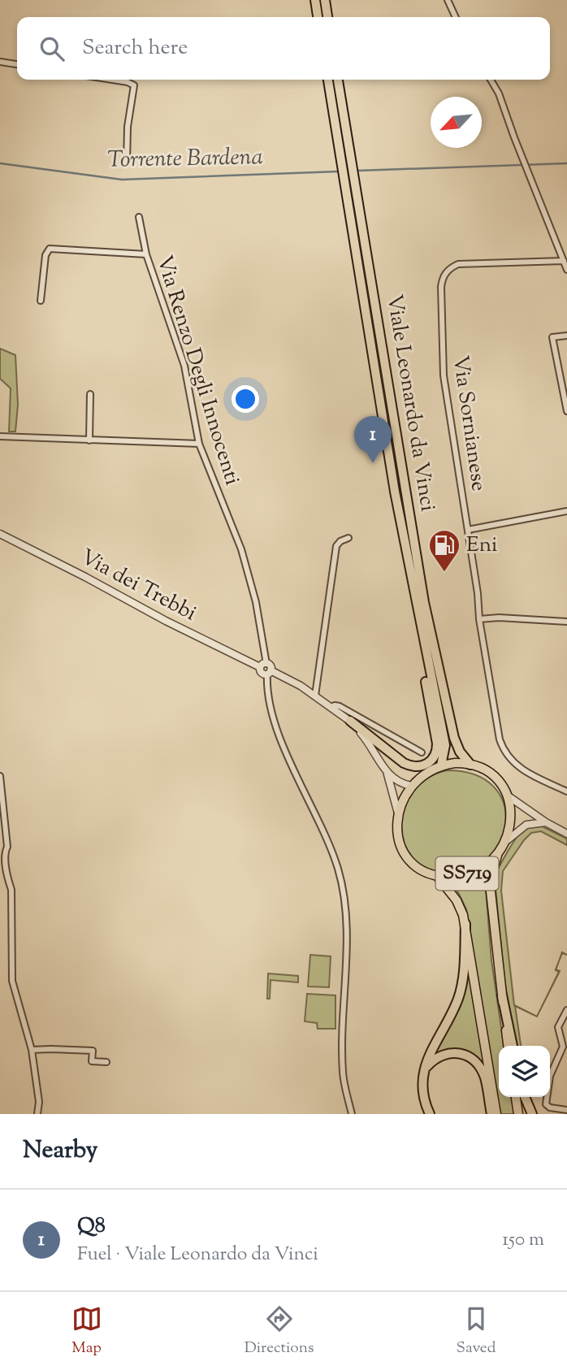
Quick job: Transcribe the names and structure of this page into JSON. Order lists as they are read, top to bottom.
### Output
{
  "streets": {
    "highway": ["Viale Leonardo da Vinci"],
    "main road": ["SS719"],
    "street": ["Via Renzo Degli Innocenti", "Via Sornianese", "Via dei Trebbi"]
  },
  "crossings": [
    ["Via Renzo Degli Innocenti", "Via dei Trebbi"],
    ["Viale Leonardo da Vinci", "SS719"]
  ],
  "water": ["Torrente Bardena"],
  "places": {
    "fuel station": ["Eni"]
  },
  "north": "bottom left",
  "page": {
    "search": "Search here",
    "pins": "1",
    "heading": "Nearby",
    "list": [
      {
        "mark": "1",
        "name": "Q8",
        "note": "Fuel · Viale Leonardo da Vinci",
        "value": "150 m"
      }
    ],
    "nav": ["Map", "Directions", "Saved"]
  }
}
